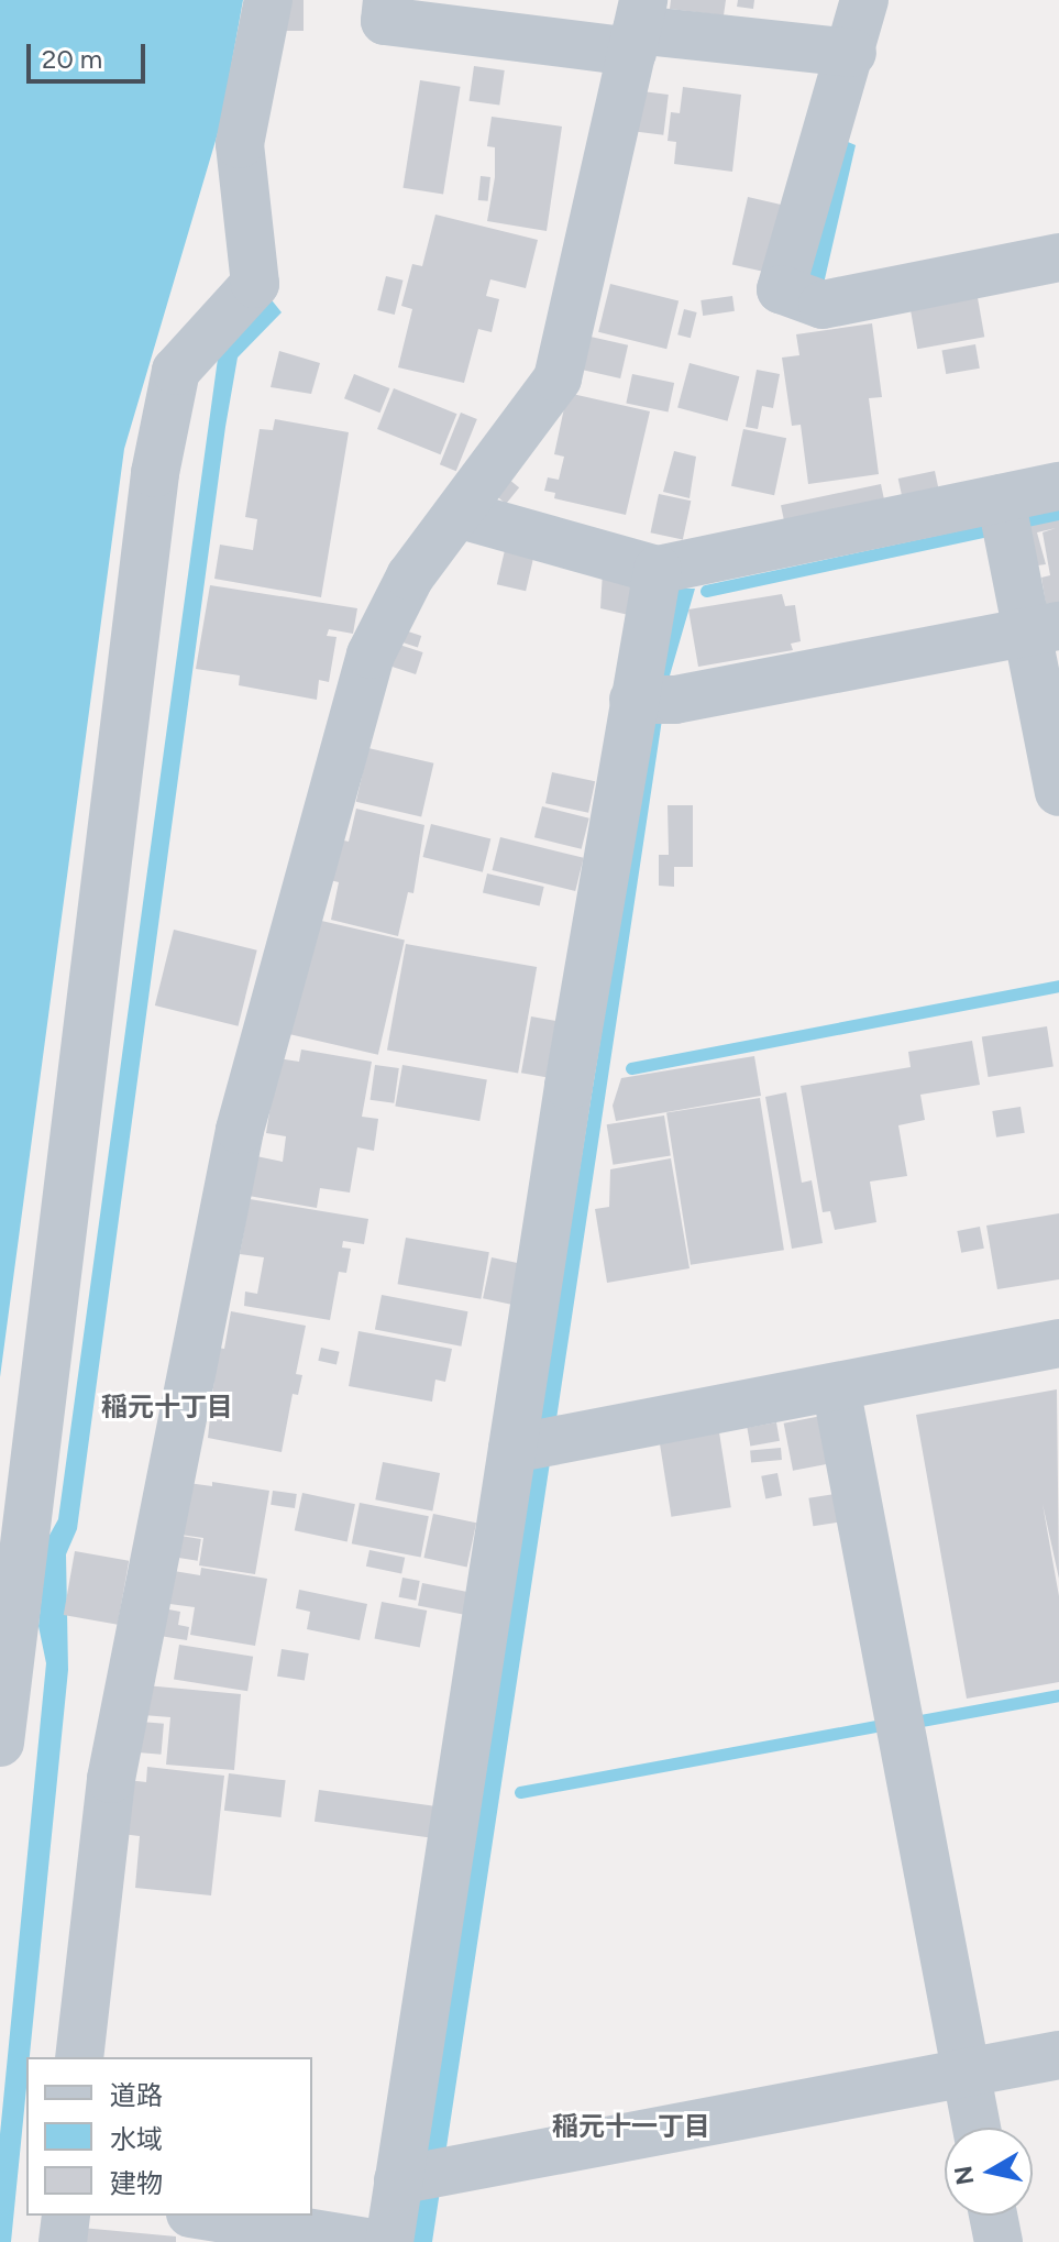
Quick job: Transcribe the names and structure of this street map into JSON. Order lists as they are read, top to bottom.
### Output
{
  "districts": ["稲元十丁目", "稲元十一丁目"],
  "legend": ["道路", "水域", "建物"],
  "scale_bar": "20 m",
  "north": "left"
}
